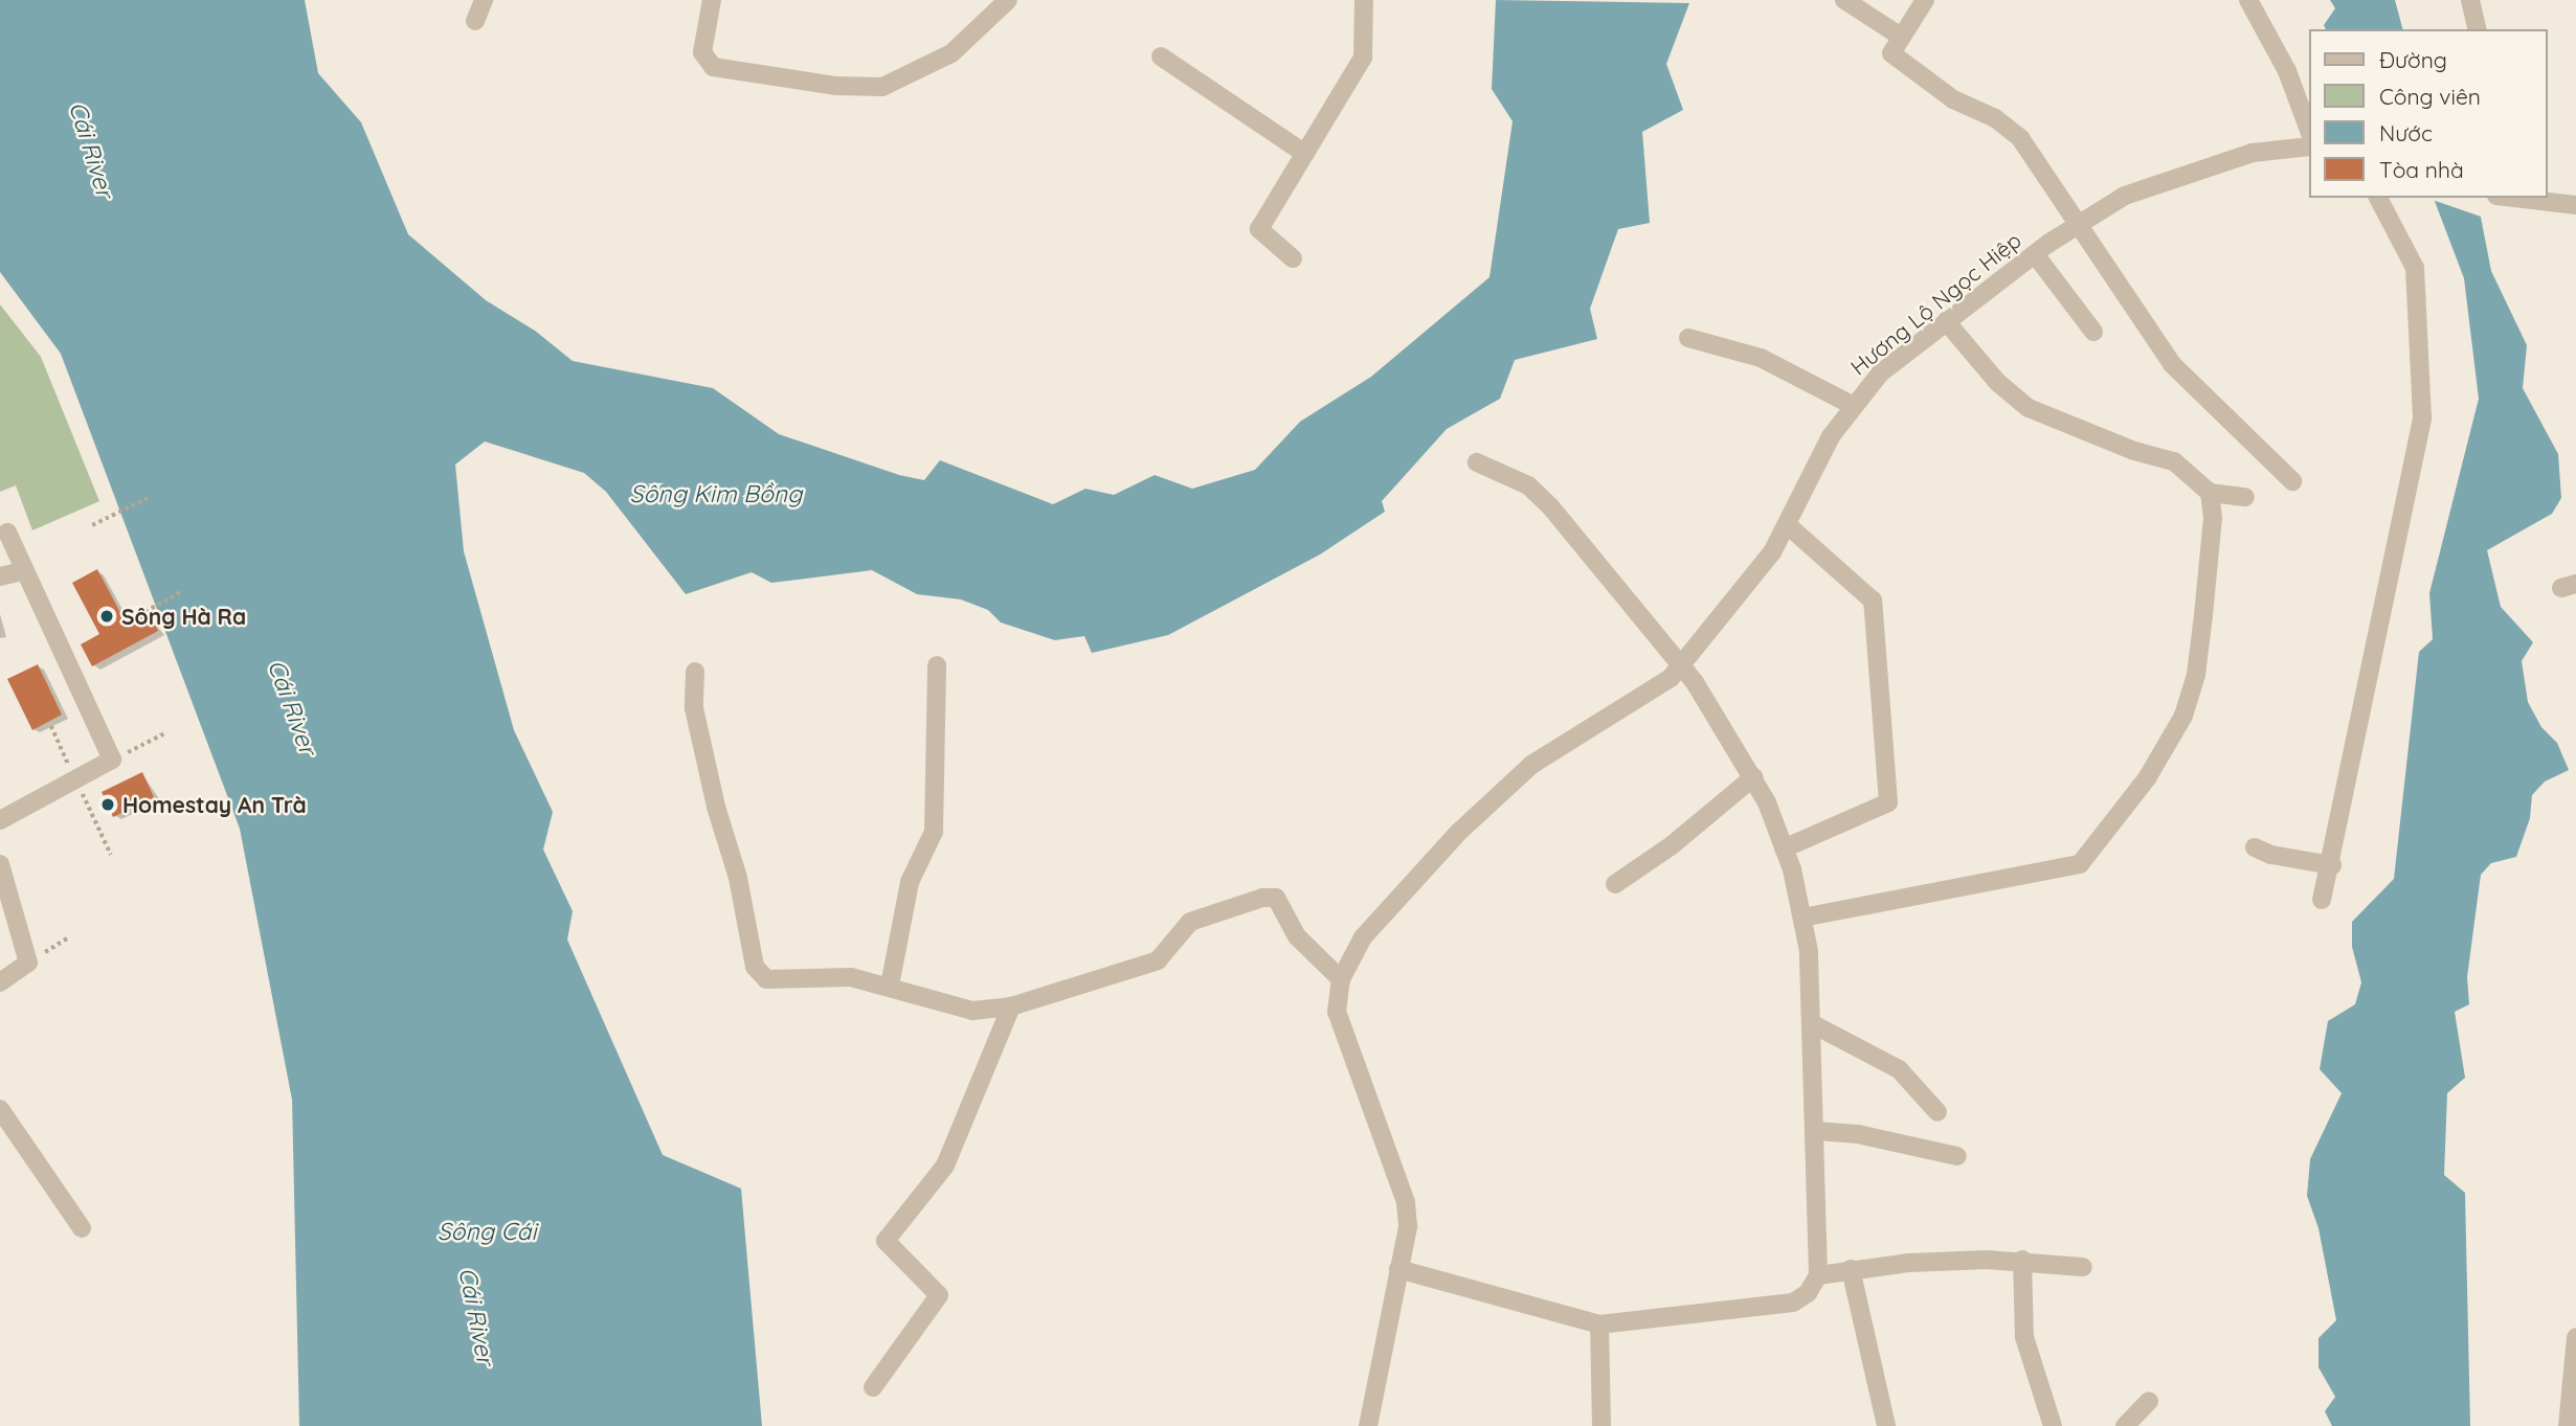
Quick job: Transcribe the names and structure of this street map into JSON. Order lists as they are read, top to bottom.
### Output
{
  "streets": {
    "street": ["Hương Lộ Ngọc Hiệp"]
  },
  "water": ["Cái River", "Sông Kim Bồng", "Sông Cái"],
  "places": ["Sông Hà Ra", "Homestay An Trà"],
  "legend": [
    "Đường",
    "Công viên",
    "Nước",
    "Tòa nhà"
  ]
}
